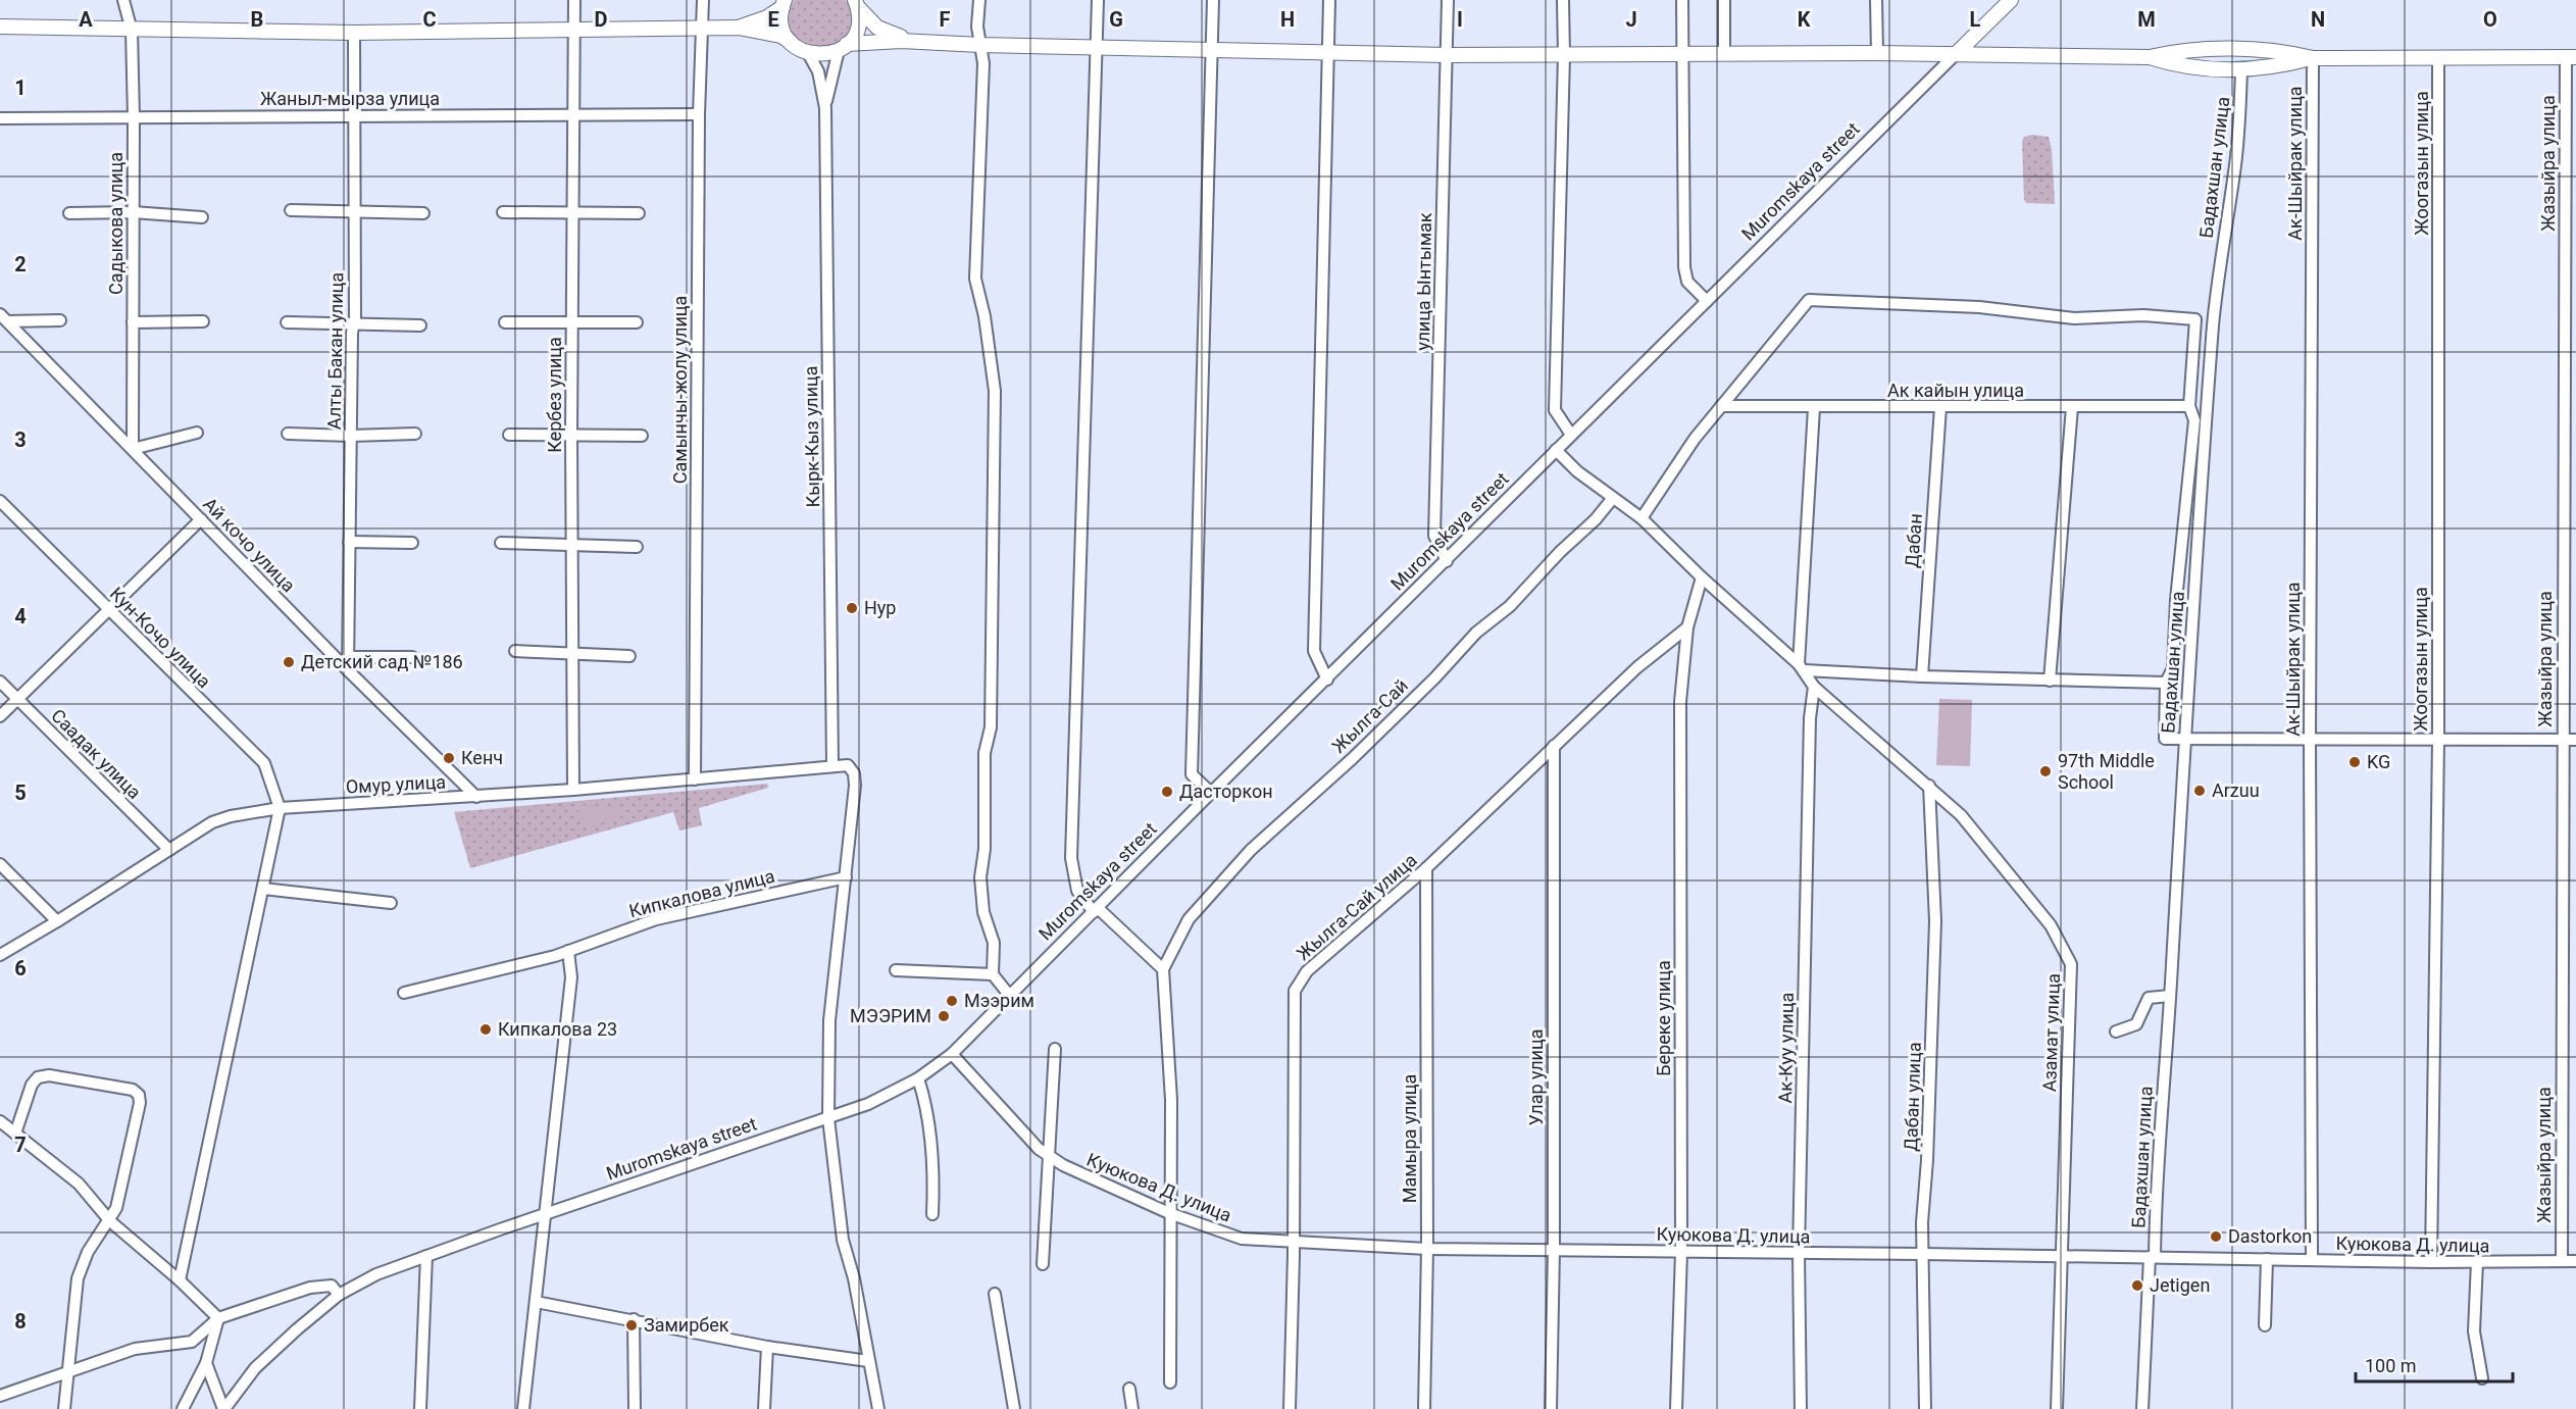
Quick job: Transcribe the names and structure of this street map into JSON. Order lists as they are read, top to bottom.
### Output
{
  "streets": {
    "main road": ["Muromskaya street"],
    "street": [
      "Жаныл-мырза улица",
      "Ак-Шыйрак улица",
      "Жоогазын улица",
      "Жазыйра улица",
      "Бадахшан улица",
      "Садыкова улица",
      "улица Ынтымак",
      "Алты Бакан улица",
      "Самынчы-жолу улица",
      "Ак кайын улица",
      "Кербез улица",
      "Кырк-Кыз улица",
      "Дабан",
      "Ай кочо улица",
      "Кун-Кочо улица",
      "Жылга-Сай",
      "Саадак улица",
      "Омур улица",
      "Кипкалова улица",
      "Жылга-Сай улица",
      "Береке улица",
      "Азамат улица",
      "Ак-Куу улица",
      "Улар улица",
      "Дабан улица",
      "Мамыра улица",
      "Куюкова Д. улица"
    ]
  },
  "crossings": [
    ["Жаныл-мырза улица", "Садыкова улица"],
    ["Жаныл-мырза улица", "Алты Бакан улица"],
    ["Жаныл-мырза улица", "Самынчы-жолу улица"],
    ["Жаныл-мырза улица", "Кербез улица"],
    ["Ак-Шыйрак улица", "Куюкова Д. улица"],
    ["Жоогазын улица", "Куюкова Д. улица"],
    ["Жазыйра улица", "Куюкова Д. улица"],
    ["Бадахшан улица", "Куюкова Д. улица"],
    ["Muromskaya street", "улица Ынтымак"],
    ["Muromskaya street", "Азамат улица"],
    ["Muromskaya street", "Куюкова Д. улица"],
    ["Садыкова улица", "Ай кочо улица"],
    ["Алты Бакан улица", "Ай кочо улица"],
    ["Самынчы-жолу улица", "Омур улица"],
    ["Ак кайын улица", "Дабан"],
    ["Кербез улица", "Омур улица"],
    ["Кырк-Кыз улица", "Омур улица"],
    ["Ай кочо улица", "Омур улица"],
    ["Кун-Кочо улица", "Омур улица"],
    ["Жылга-Сай", "Азамат улица"],
    ["Саадак улица", "Омур улица"],
    ["Жылга-Сай улица", "Береке улица"],
    ["Жылга-Сай улица", "Улар улица"],
    ["Жылга-Сай улица", "Мамыра улица"],
    ["Жылга-Сай улица", "Куюкова Д. улица"],
    ["Береке улица", "Куюкова Д. улица"],
    ["Азамат улица", "Ак-Куу улица"],
    ["Азамат улица", "Дабан улица"],
    ["Азамат улица", "Куюкова Д. улица"],
    ["Ак-Куу улица", "Куюкова Д. улица"],
    ["Улар улица", "Куюкова Д. улица"],
    ["Дабан улица", "Куюкова Д. улица"],
    ["Мамыра улица", "Куюкова Д. улица"]
  ],
  "places": [
    "Нур",
    "Детский сад №186",
    "Кенч",
    "KG",
    "97th Middle School",
    "Arzuu",
    "Дасторкон",
    "Мээрим",
    "МЭЭРИМ",
    "Кипкалова 23",
    "Dastorkon",
    "Jetigen",
    "Замирбек"
  ],
  "scale_bar": "100 m",
  "grid": {
    "columns": [
      "A",
      "B",
      "C",
      "D",
      "E",
      "F",
      "G",
      "H",
      "I",
      "J",
      "K",
      "L",
      "M",
      "N",
      "O"
    ],
    "rows": [
      "1",
      "2",
      "3",
      "4",
      "5",
      "6",
      "7",
      "8"
    ]
  }
}
